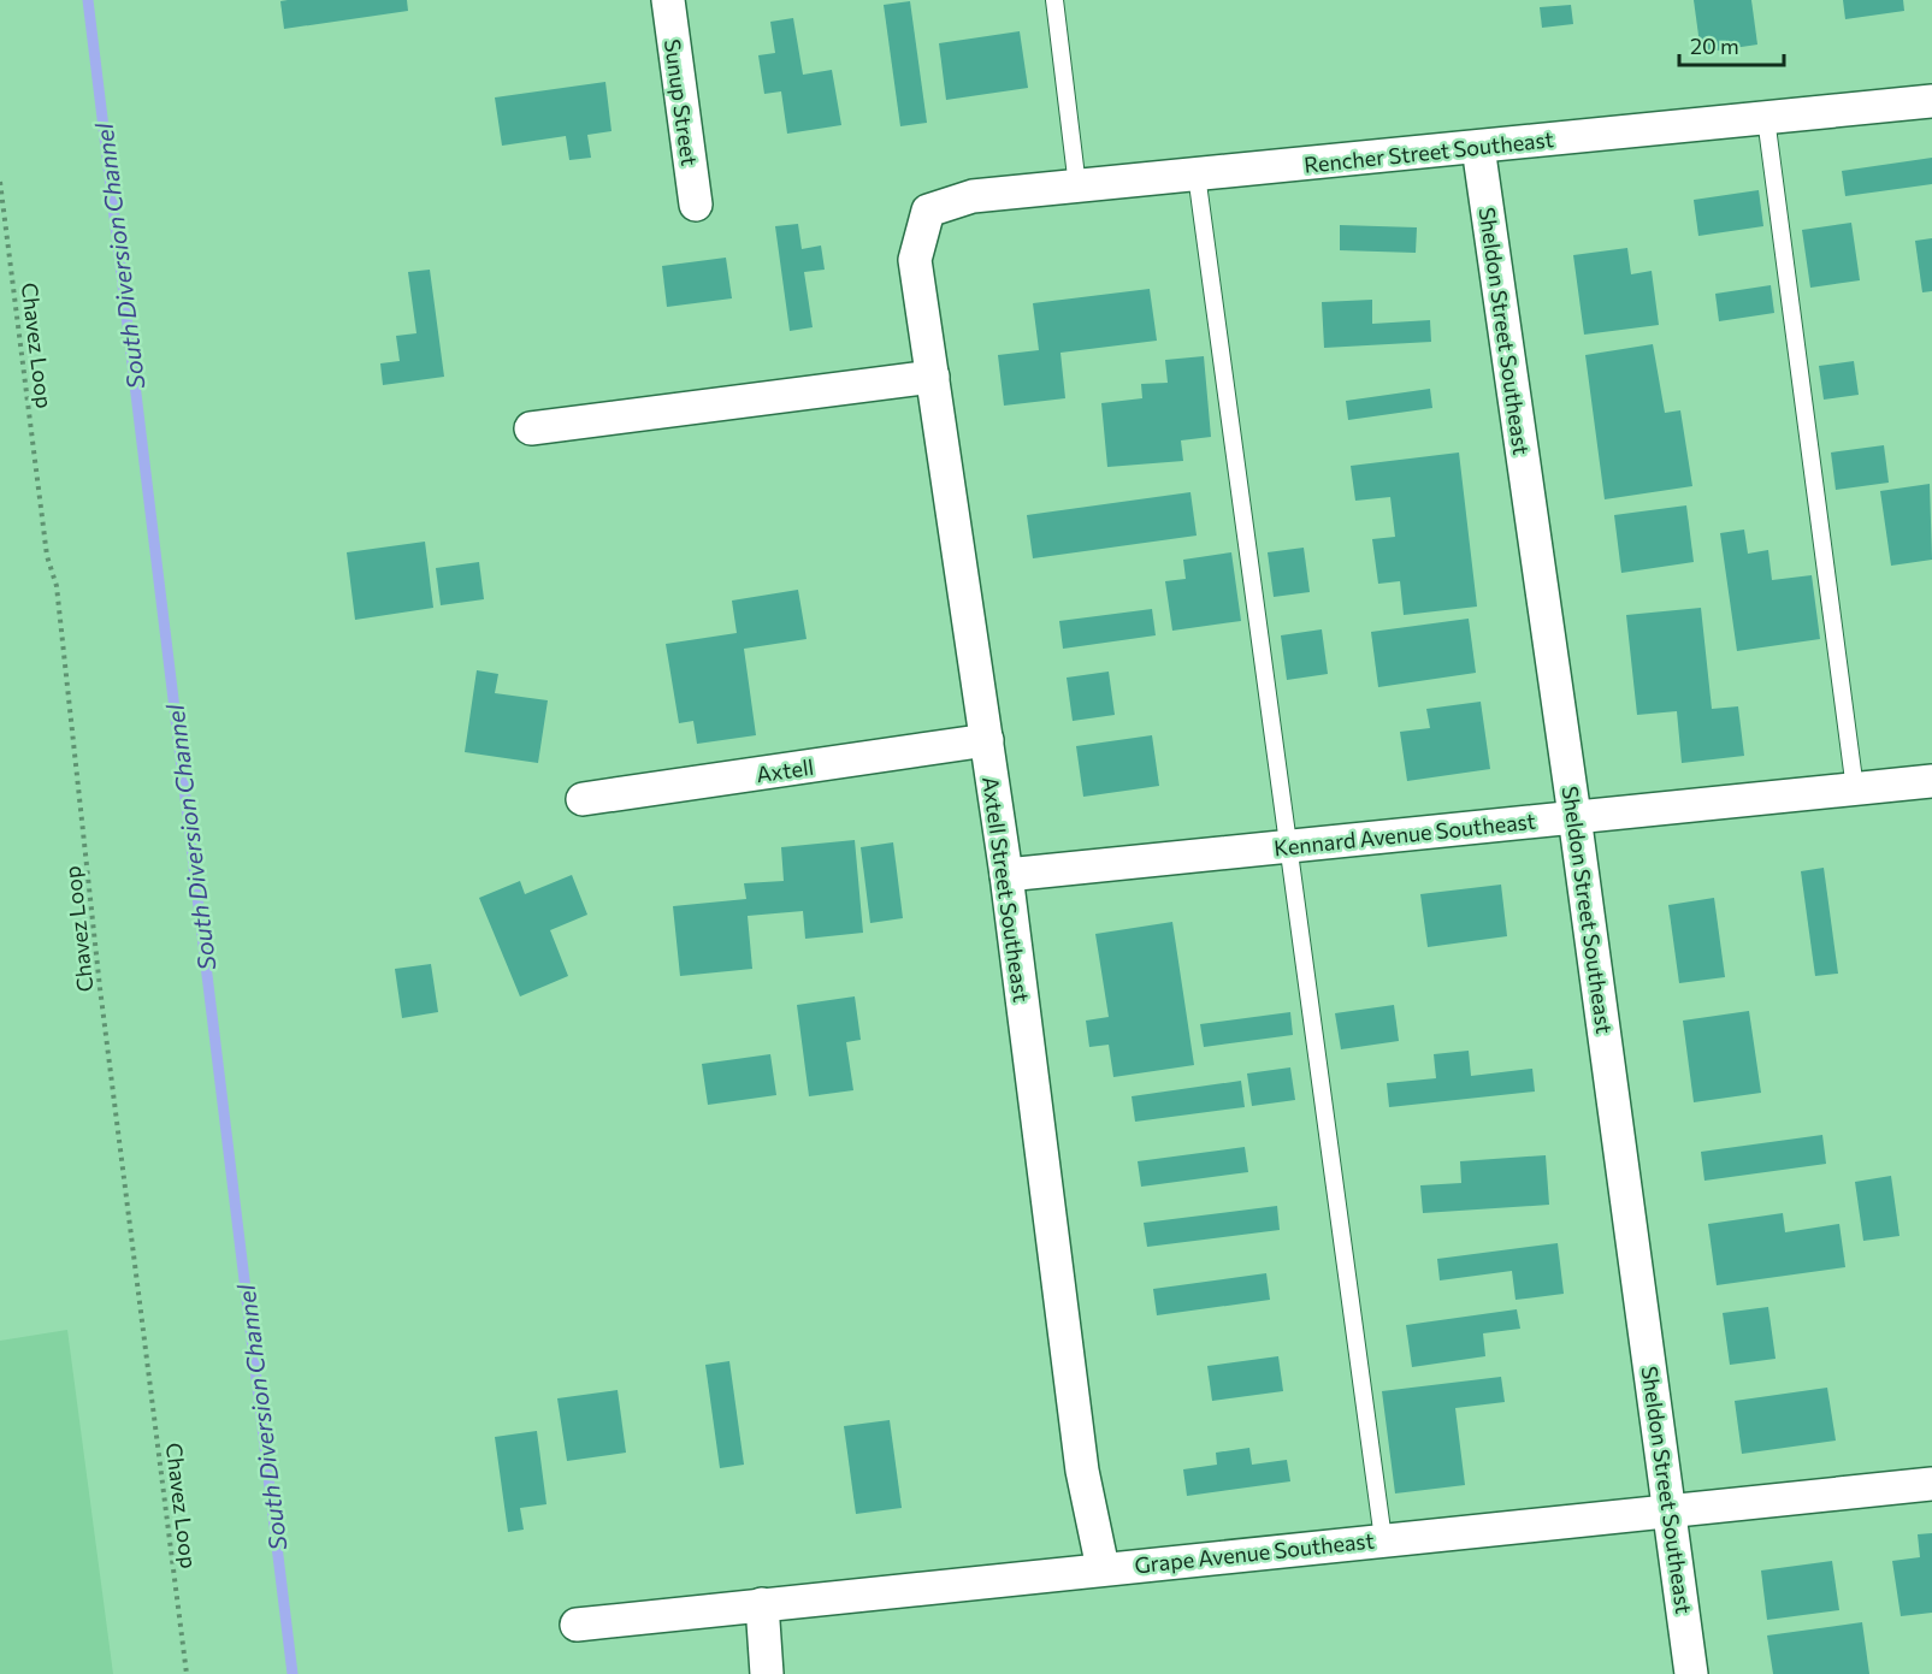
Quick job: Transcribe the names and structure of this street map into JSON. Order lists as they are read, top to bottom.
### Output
{
  "streets": {
    "street": [
      "Sunup Street",
      "Rencher Street Southeast",
      "Sheldon Street Southeast",
      "Axtell",
      "Kennard Avenue Southeast",
      "Axtell Street Southeast",
      "Grape Avenue Southeast"
    ],
    "path": ["Chavez Loop"]
  },
  "crossings": [
    ["Rencher Street Southeast", "Sheldon Street Southeast"],
    ["Rencher Street Southeast", "Axtell Street Southeast"],
    ["Sheldon Street Southeast", "Kennard Avenue Southeast"],
    ["Sheldon Street Southeast", "Grape Avenue Southeast"],
    ["Axtell", "Axtell Street Southeast"],
    ["Kennard Avenue Southeast", "Axtell Street Southeast"],
    ["Axtell Street Southeast", "Grape Avenue Southeast"]
  ],
  "water": ["South Diversion Channel"],
  "scale_bar": "20 m"
}
